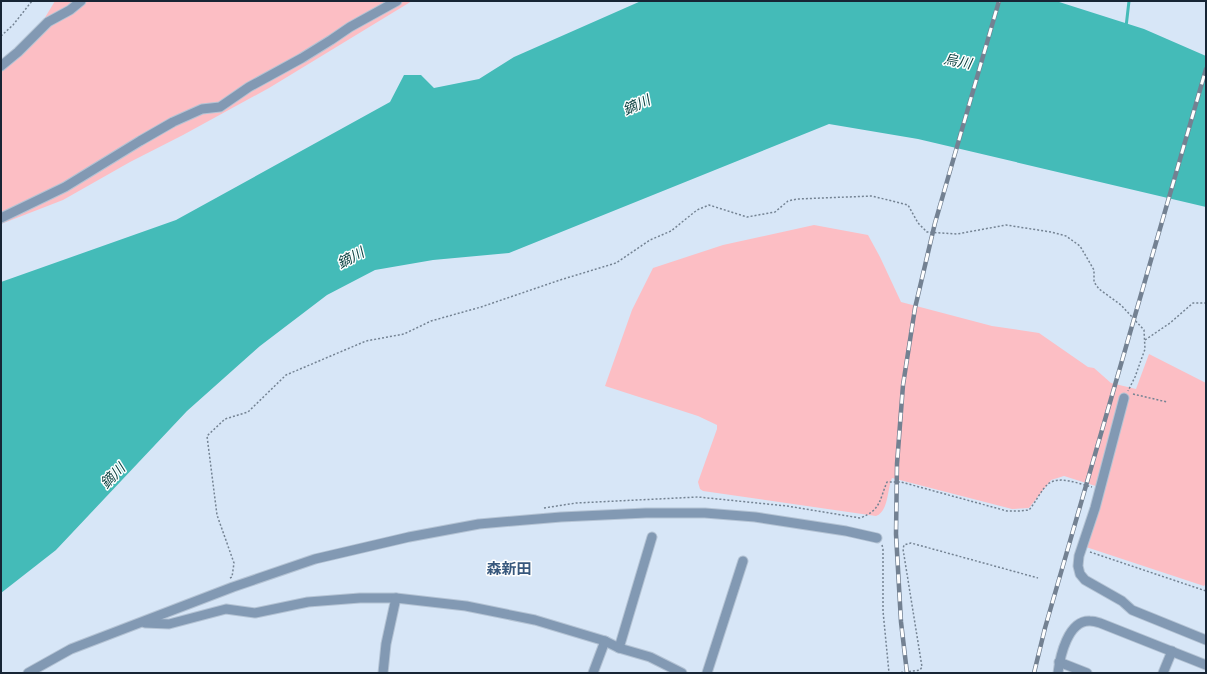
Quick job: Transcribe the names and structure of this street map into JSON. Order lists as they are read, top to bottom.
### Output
{
  "districts": ["森新田"],
  "water": ["烏川", "鏑川"]
}
